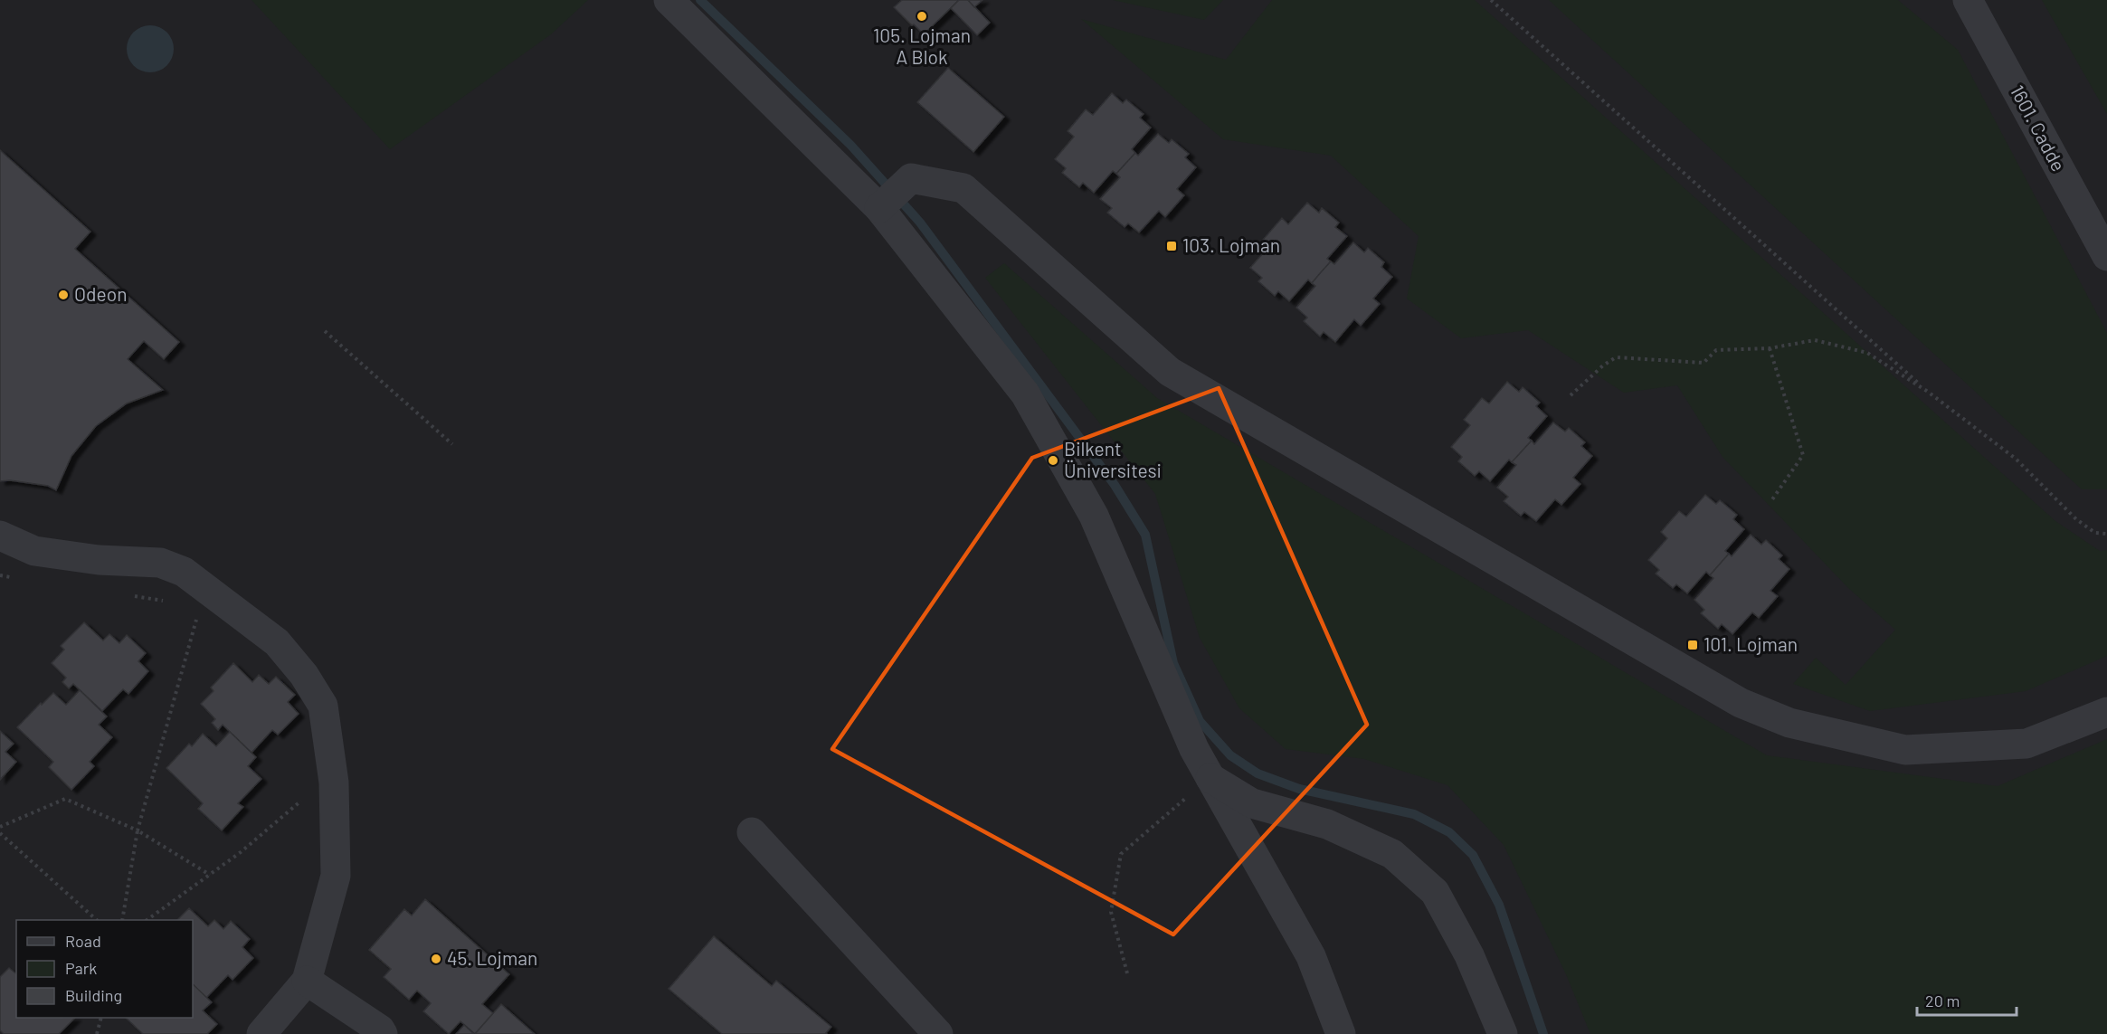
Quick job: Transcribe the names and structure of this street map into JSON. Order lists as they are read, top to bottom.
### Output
{
  "streets": {
    "street": ["1601. Cadde"]
  },
  "places": {
    "other": [
      "105. Lojman A Blok",
      "Odeon",
      "Bilkent Üniversitesi",
      "45. Lojman"
    ],
    "transit": ["103. Lojman", "101. Lojman"]
  },
  "legend": ["Road", "Park", "Building"],
  "scale_bar": "20 m"
}
